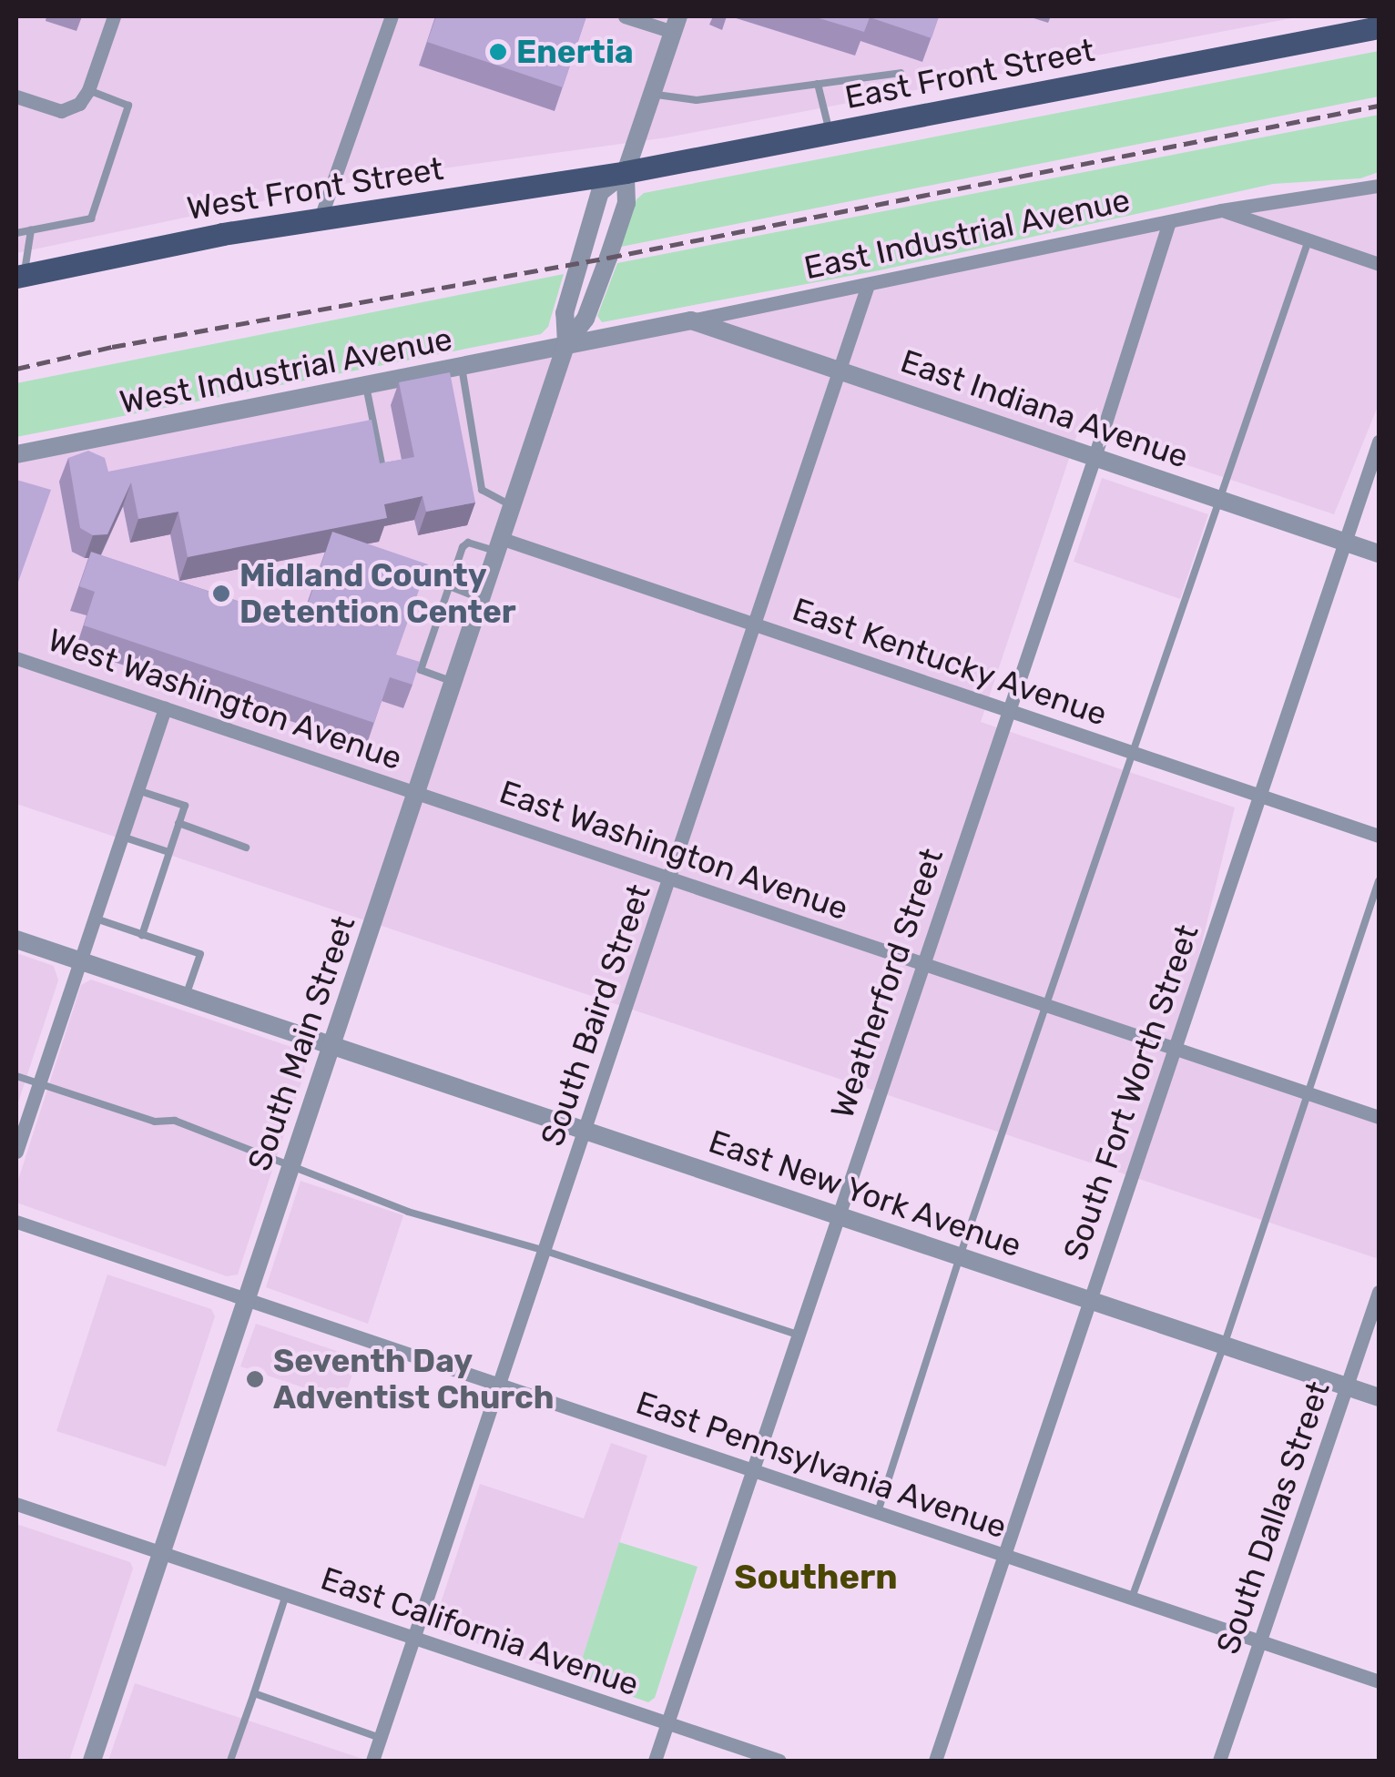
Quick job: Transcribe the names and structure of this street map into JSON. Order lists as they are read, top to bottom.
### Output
{
  "streets": {
    "main road": ["East Front Street", "West Front Street"],
    "street": [
      "East Industrial Avenue",
      "West Industrial Avenue",
      "East Indiana Avenue",
      "East Kentucky Avenue",
      "West Washington Avenue",
      "East Washington Avenue",
      "Weatherford Street",
      "South Baird Street",
      "South Main Street",
      "South Fort Worth Street",
      "East New York Avenue",
      "East Pennsylvania Avenue",
      "South Dallas Street",
      "East California Avenue"
    ]
  },
  "crossings": [
    ["East Front Street", "West Front Street"],
    ["East Front Street", "South Main Street"],
    ["West Front Street", "South Main Street"],
    ["East Industrial Avenue", "West Industrial Avenue"],
    ["East Industrial Avenue", "East Indiana Avenue"],
    ["East Industrial Avenue", "Weatherford Street"],
    ["East Industrial Avenue", "South Baird Street"],
    ["East Industrial Avenue", "South Main Street"],
    ["West Industrial Avenue", "South Main Street"],
    ["East Indiana Avenue", "Weatherford Street"],
    ["East Indiana Avenue", "South Baird Street"],
    ["East Indiana Avenue", "South Fort Worth Street"],
    ["East Kentucky Avenue", "Weatherford Street"],
    ["East Kentucky Avenue", "South Baird Street"],
    ["East Kentucky Avenue", "South Main Street"],
    ["East Kentucky Avenue", "South Fort Worth Street"],
    ["West Washington Avenue", "East Washington Avenue"],
    ["West Washington Avenue", "South Main Street"],
    ["East Washington Avenue", "Weatherford Street"],
    ["East Washington Avenue", "South Baird Street"],
    ["East Washington Avenue", "South Main Street"],
    ["East Washington Avenue", "South Fort Worth Street"],
    ["Weatherford Street", "East New York Avenue"],
    ["Weatherford Street", "East Pennsylvania Avenue"],
    ["Weatherford Street", "East California Avenue"],
    ["South Baird Street", "East New York Avenue"],
    ["South Baird Street", "East Pennsylvania Avenue"],
    ["South Baird Street", "East California Avenue"],
    ["South Main Street", "East New York Avenue"],
    ["South Main Street", "East Pennsylvania Avenue"],
    ["South Main Street", "East California Avenue"],
    ["South Fort Worth Street", "East New York Avenue"],
    ["South Fort Worth Street", "East Pennsylvania Avenue"],
    ["East New York Avenue", "South Dallas Street"],
    ["East Pennsylvania Avenue", "South Dallas Street"]
  ],
  "districts": ["Southern"],
  "places": ["Enertia", "Midland County Detention Center", "Seventh Day Adventist Church"]
}
